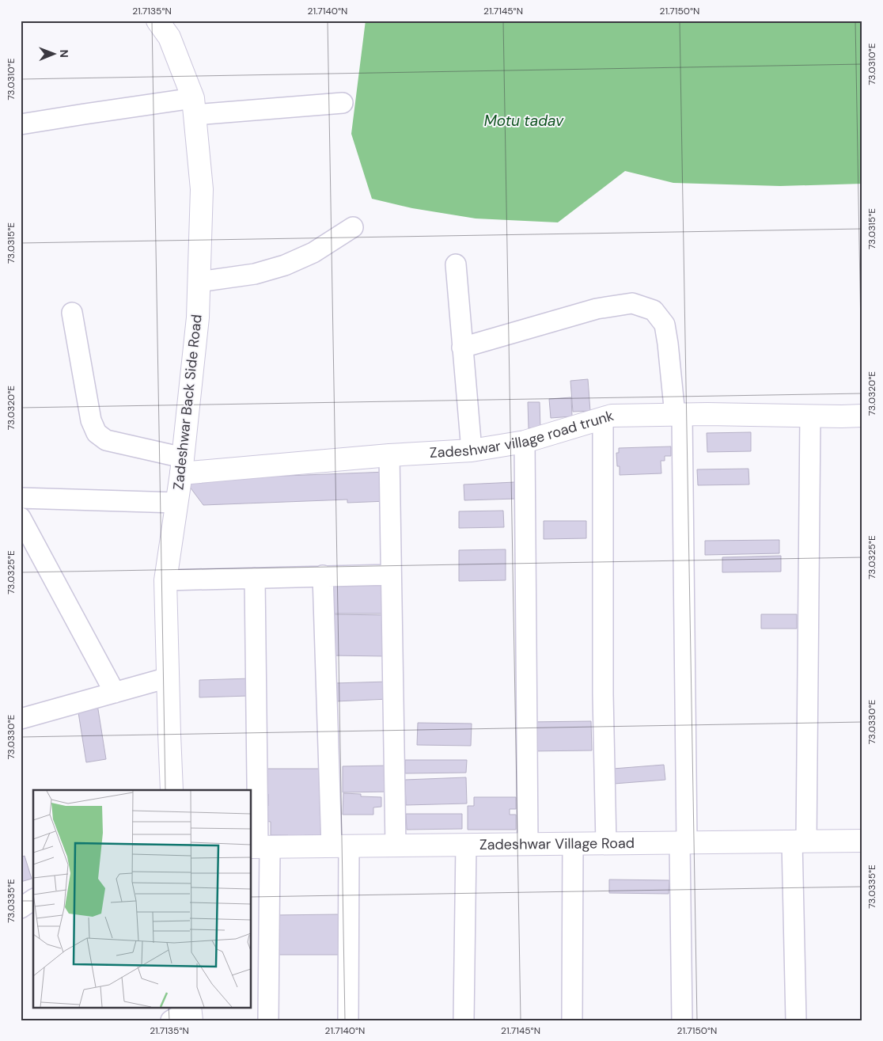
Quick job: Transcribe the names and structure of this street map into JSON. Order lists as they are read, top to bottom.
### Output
{
  "streets": {
    "street": ["Zadeshwar Back Side Road", "Zadeshwar village road trunk", "Zadeshwar Village Road"]
  },
  "crossings": [
    ["Zadeshwar Back Side Road", "Zadeshwar village road trunk"]
  ],
  "water": ["Motu tadav"],
  "north": "right",
  "coordinates": [
    "21.7135°N",
    "21.7140°N",
    "21.7145°N",
    "21.7150°N",
    "73.0310°E",
    "73.0315°E",
    "73.0320°E",
    "73.0325°E",
    "73.0330°E",
    "73.0335°E"
  ]
}
